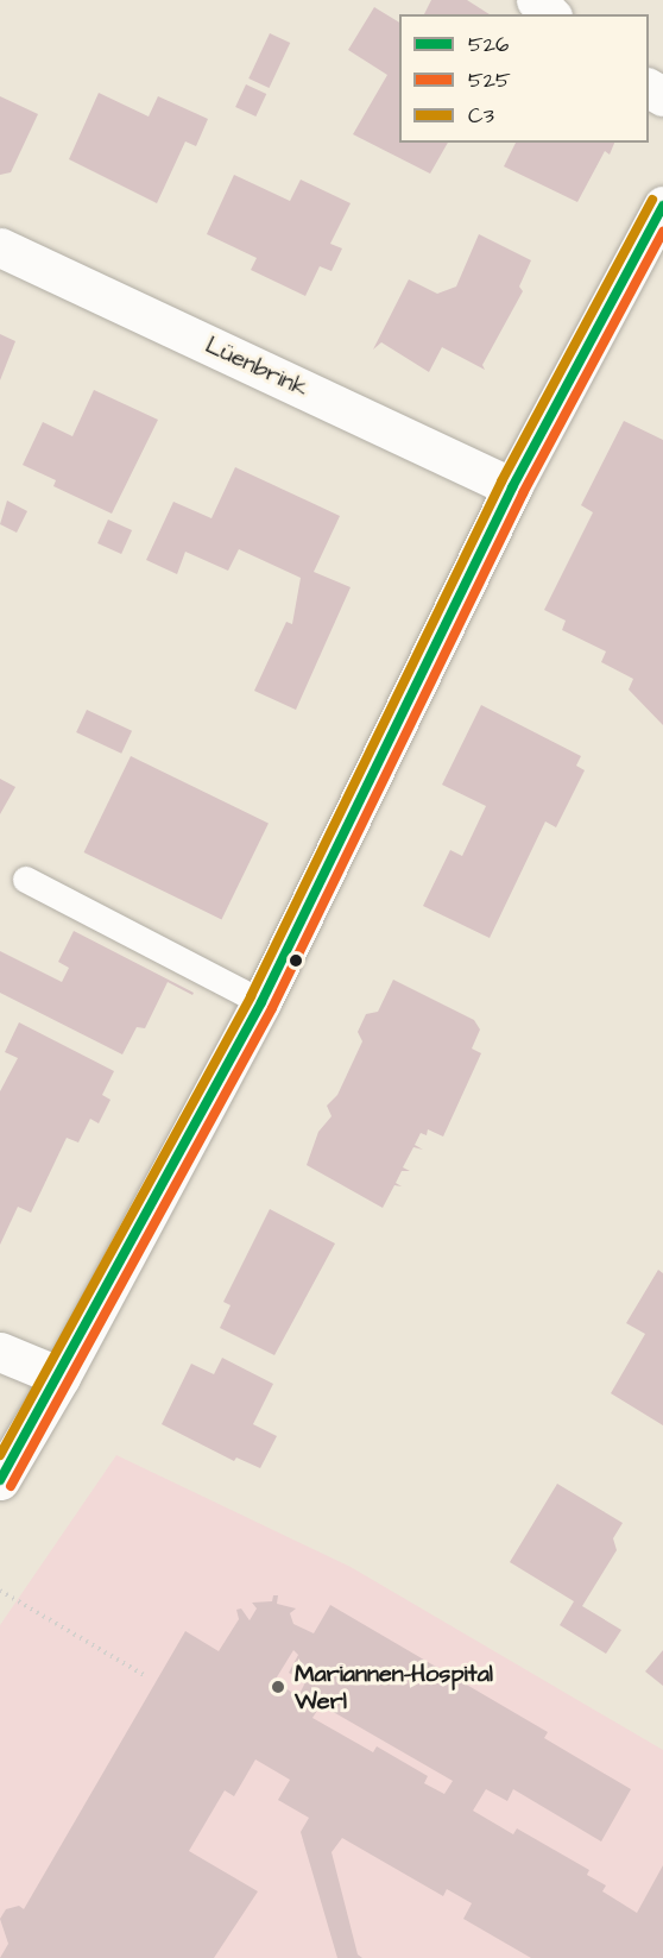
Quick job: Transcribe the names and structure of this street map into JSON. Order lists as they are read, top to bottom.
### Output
{
  "streets": {
    "street": ["Lüenbrink"]
  },
  "places": ["Mariannen-Hospital Werl"],
  "lines": ["transit line C3", "transit line 526", "transit line 525"],
  "legend": ["526", "525", "C3"]
}
